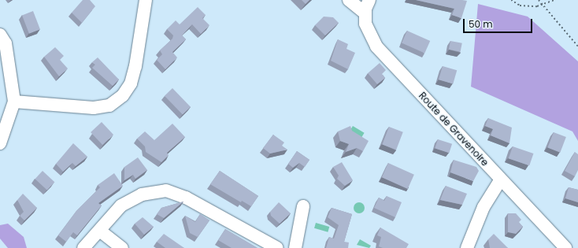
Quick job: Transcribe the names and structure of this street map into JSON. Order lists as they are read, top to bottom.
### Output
{
  "streets": {
    "street": ["Route de Gravenoire"]
  },
  "scale_bar": "50 m"
}
